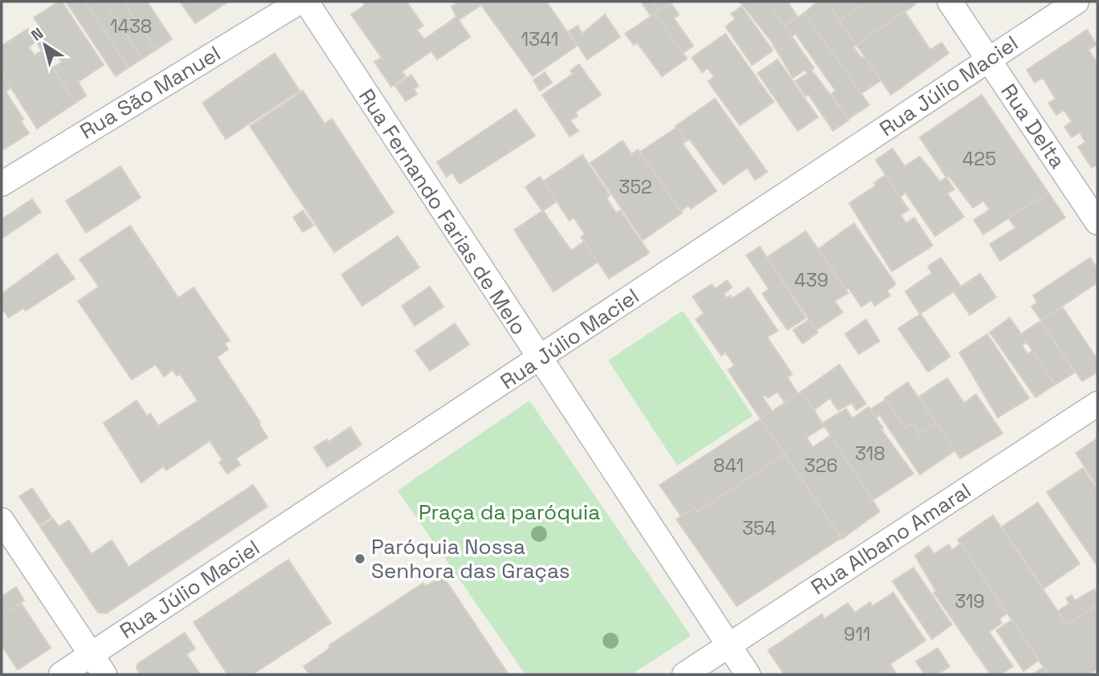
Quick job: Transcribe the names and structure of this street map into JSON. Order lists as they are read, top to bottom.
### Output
{
  "streets": {
    "street": [
      "Rua Júlio Maciel",
      "Rua São Manuel",
      "Rua Delta",
      "Rua Fernando Farias de Melo",
      "Rua Albano Amaral"
    ]
  },
  "crossings": [
    ["Rua Júlio Maciel", "Rua Delta"],
    ["Rua Júlio Maciel", "Rua Fernando Farias de Melo"],
    ["Rua Fernando Farias de Melo", "Rua Albano Amaral"]
  ],
  "parks": ["Praça da paróquia"],
  "places": ["Paróquia Nossa Senhora das Graças"],
  "house_numbers": [
    "1438",
    "1341",
    "425",
    "352",
    "439",
    "318",
    "841",
    "326",
    "354",
    "319",
    "911"
  ],
  "north": "top left"
}
